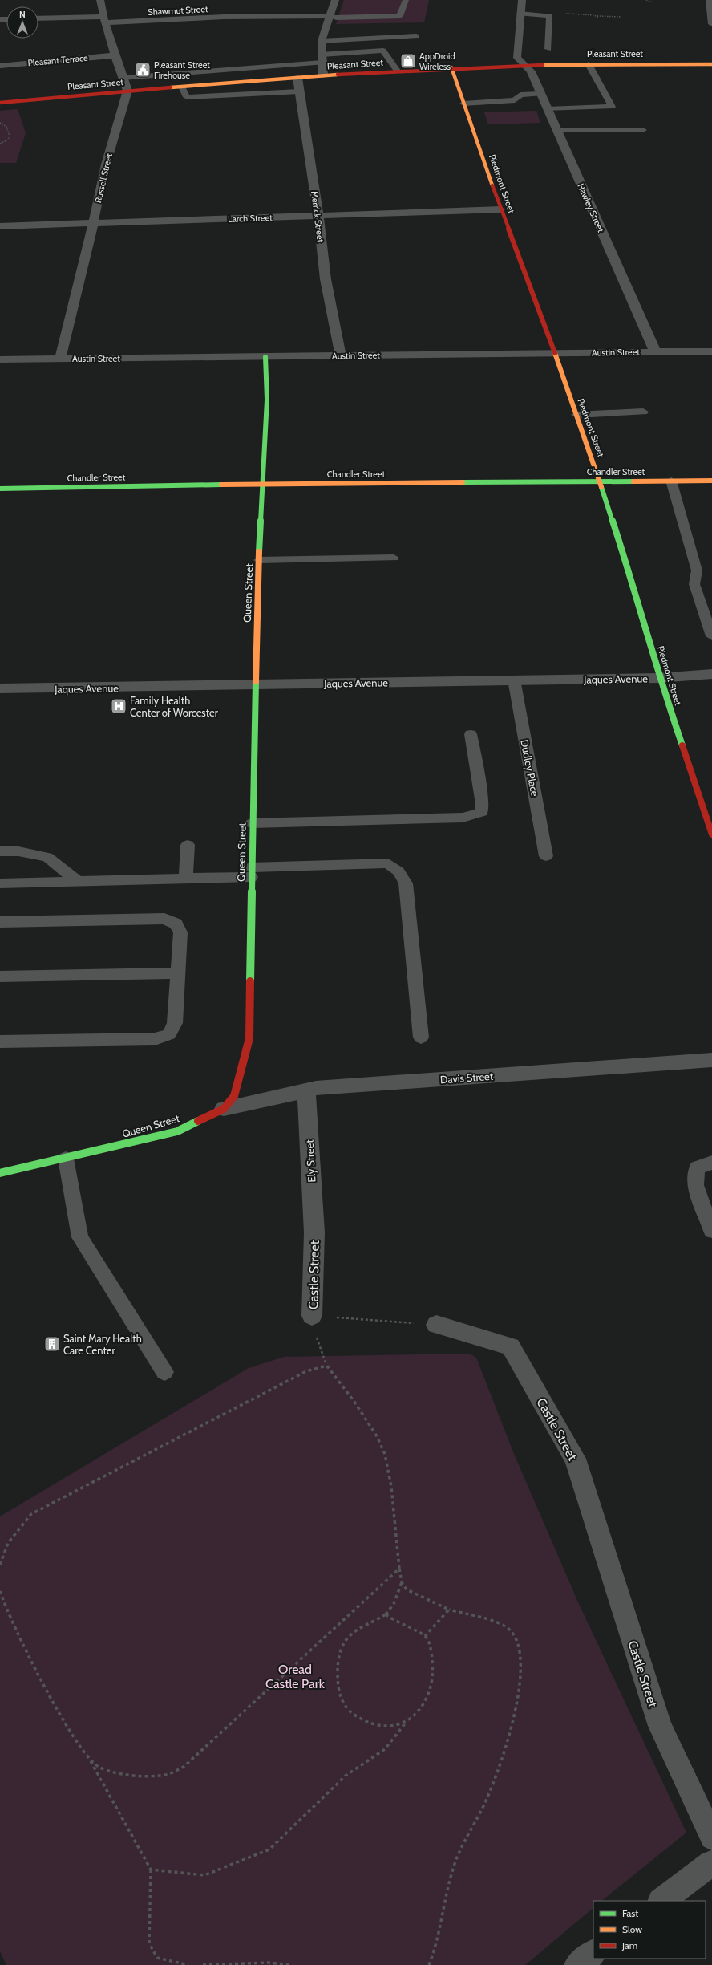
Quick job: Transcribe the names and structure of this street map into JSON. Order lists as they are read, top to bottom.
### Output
{
  "streets": {
    "street": [
      "Shawmut Street",
      "Pleasant Street",
      "Pleasant Terrace",
      "Russell Street",
      "Piedmont Street",
      "Hawley Street",
      "Merrick Street",
      "Larch Street",
      "Austin Street",
      "Chandler Street",
      "Queen Street",
      "Jaques Avenue",
      "Davis Street",
      "Ely Street",
      "Castle Street"
    ],
    "lane": ["Dudley Place"]
  },
  "crossings": [
    ["Pleasant Street", "Russell Street"],
    ["Pleasant Street", "Piedmont Street"],
    ["Pleasant Street", "Hawley Street"],
    ["Pleasant Street", "Merrick Street"],
    ["Russell Street", "Larch Street"],
    ["Russell Street", "Austin Street"],
    ["Piedmont Street", "Larch Street"],
    ["Piedmont Street", "Austin Street"],
    ["Piedmont Street", "Chandler Street"],
    ["Piedmont Street", "Jaques Avenue"],
    ["Hawley Street", "Austin Street"],
    ["Merrick Street", "Larch Street"],
    ["Merrick Street", "Austin Street"],
    ["Austin Street", "Queen Street"],
    ["Chandler Street", "Queen Street"],
    ["Queen Street", "Jaques Avenue"],
    ["Queen Street", "Davis Street"],
    ["Jaques Avenue", "Dudley Place"],
    ["Davis Street", "Ely Street"],
    ["Ely Street", "Castle Street"]
  ],
  "parks": ["Oread Castle Park"],
  "places": {
    "shop": ["AppDroid Wireless"],
    "public building": ["Pleasant Street Firehouse"],
    "hospital": ["Family Health Center of Worcester"],
    "building": ["Saint Mary Health Care Center"]
  },
  "legend": ["Fast", "Slow", "Jam"],
  "north": "top"
}
